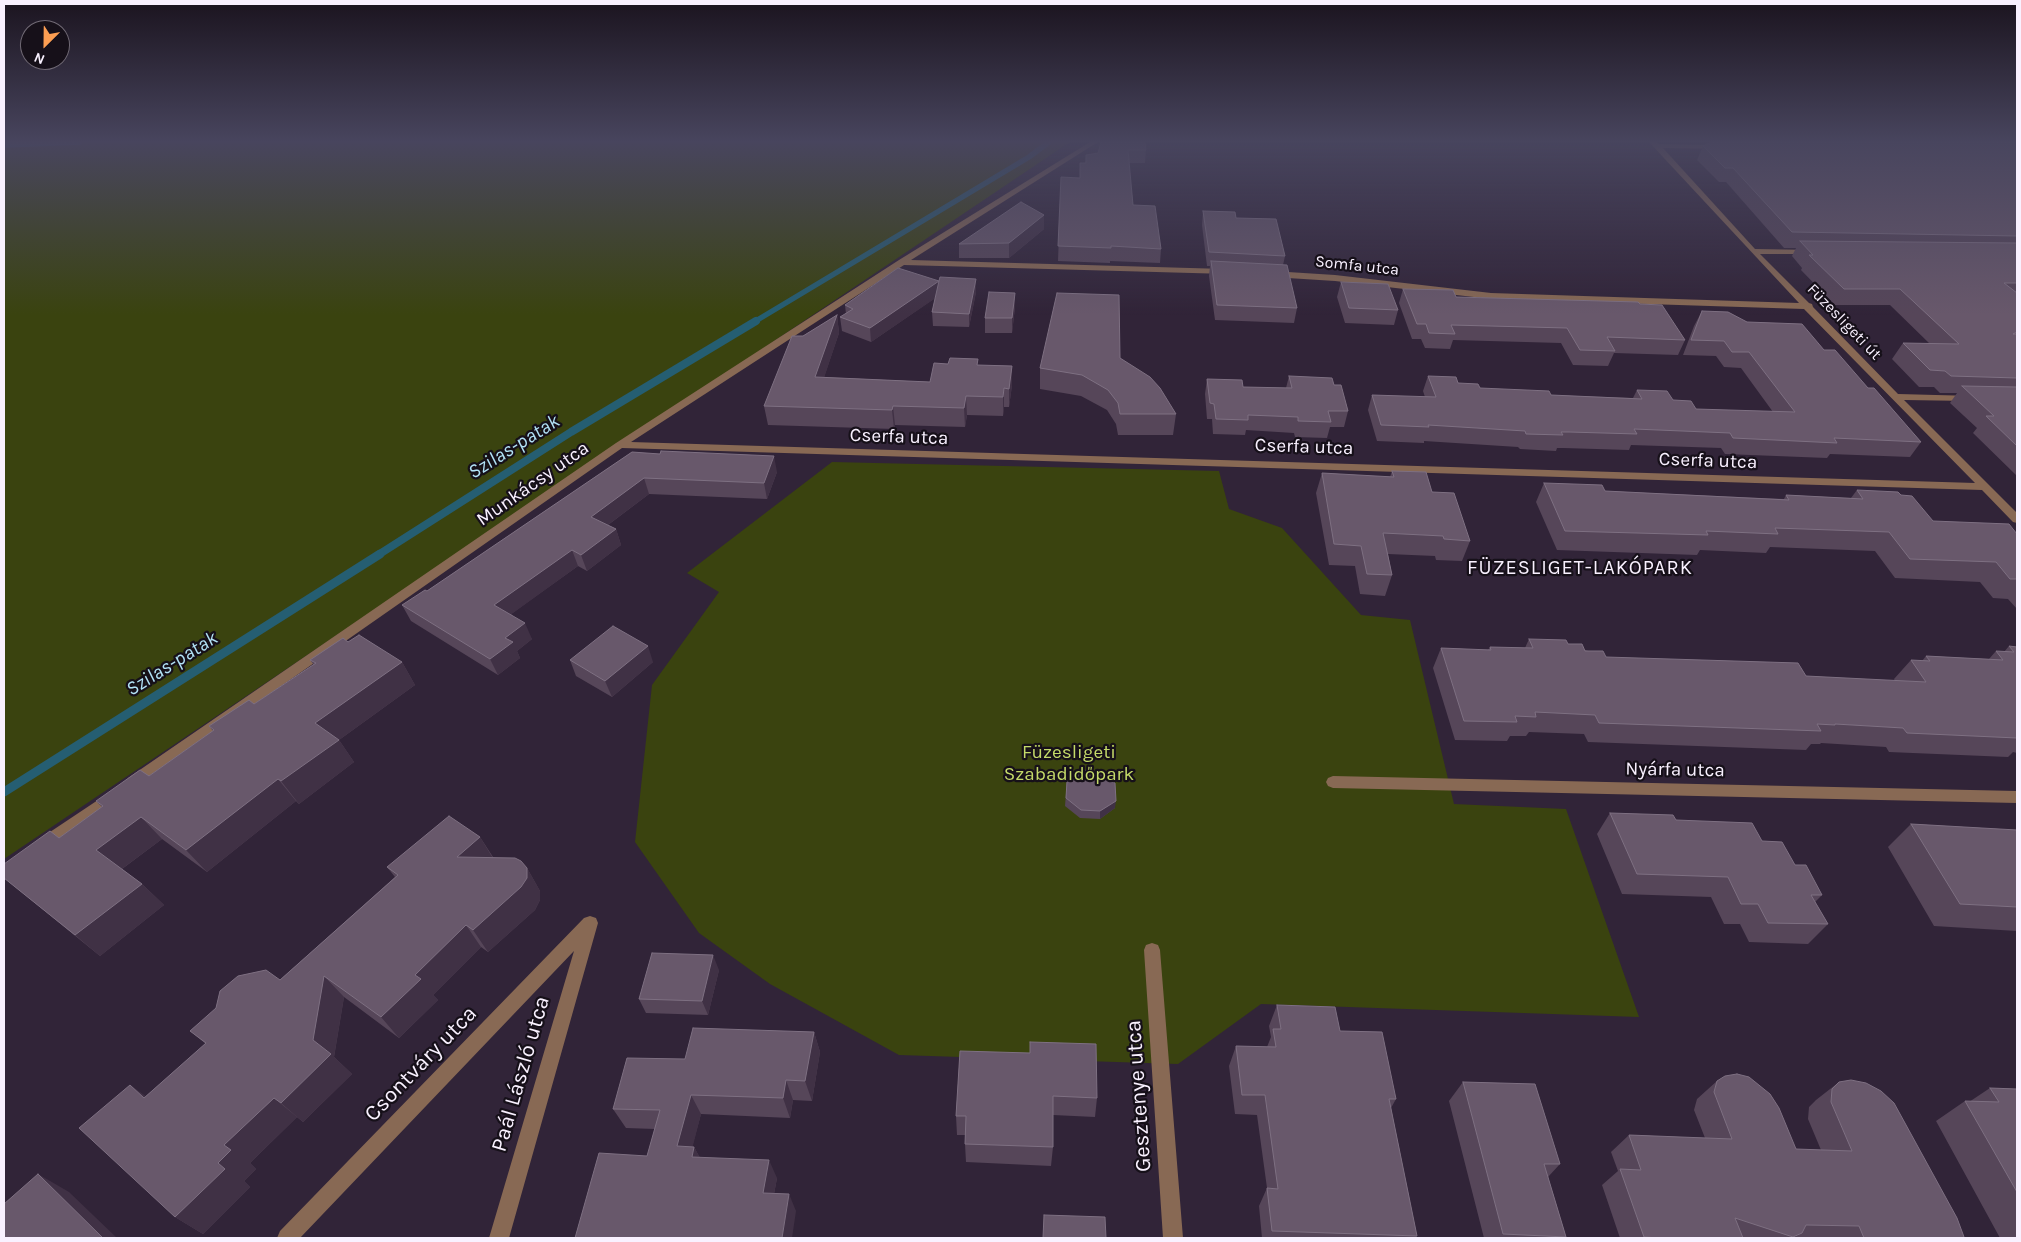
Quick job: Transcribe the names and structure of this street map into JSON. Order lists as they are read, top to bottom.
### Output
{
  "streets": {
    "street": [
      "Somfa utca",
      "Füzesligeti út",
      "Cserfa utca",
      "Munkácsy utca",
      "Nyárfa utca",
      "Csontváry utca",
      "Paál László utca",
      "Gesztenye utca"
    ]
  },
  "crossings": [
    ["Somfa utca", "Füzesligeti út"],
    ["Füzesligeti út", "Cserfa utca"],
    ["Cserfa utca", "Munkácsy utca"],
    ["Csontváry utca", "Paál László utca"]
  ],
  "districts": ["FÜZESLIGET-LAKÓPARK"],
  "water": ["Szilas-patak"],
  "parks": ["Füzesligeti Szabadidőpark"],
  "north": "bottom left"
}
